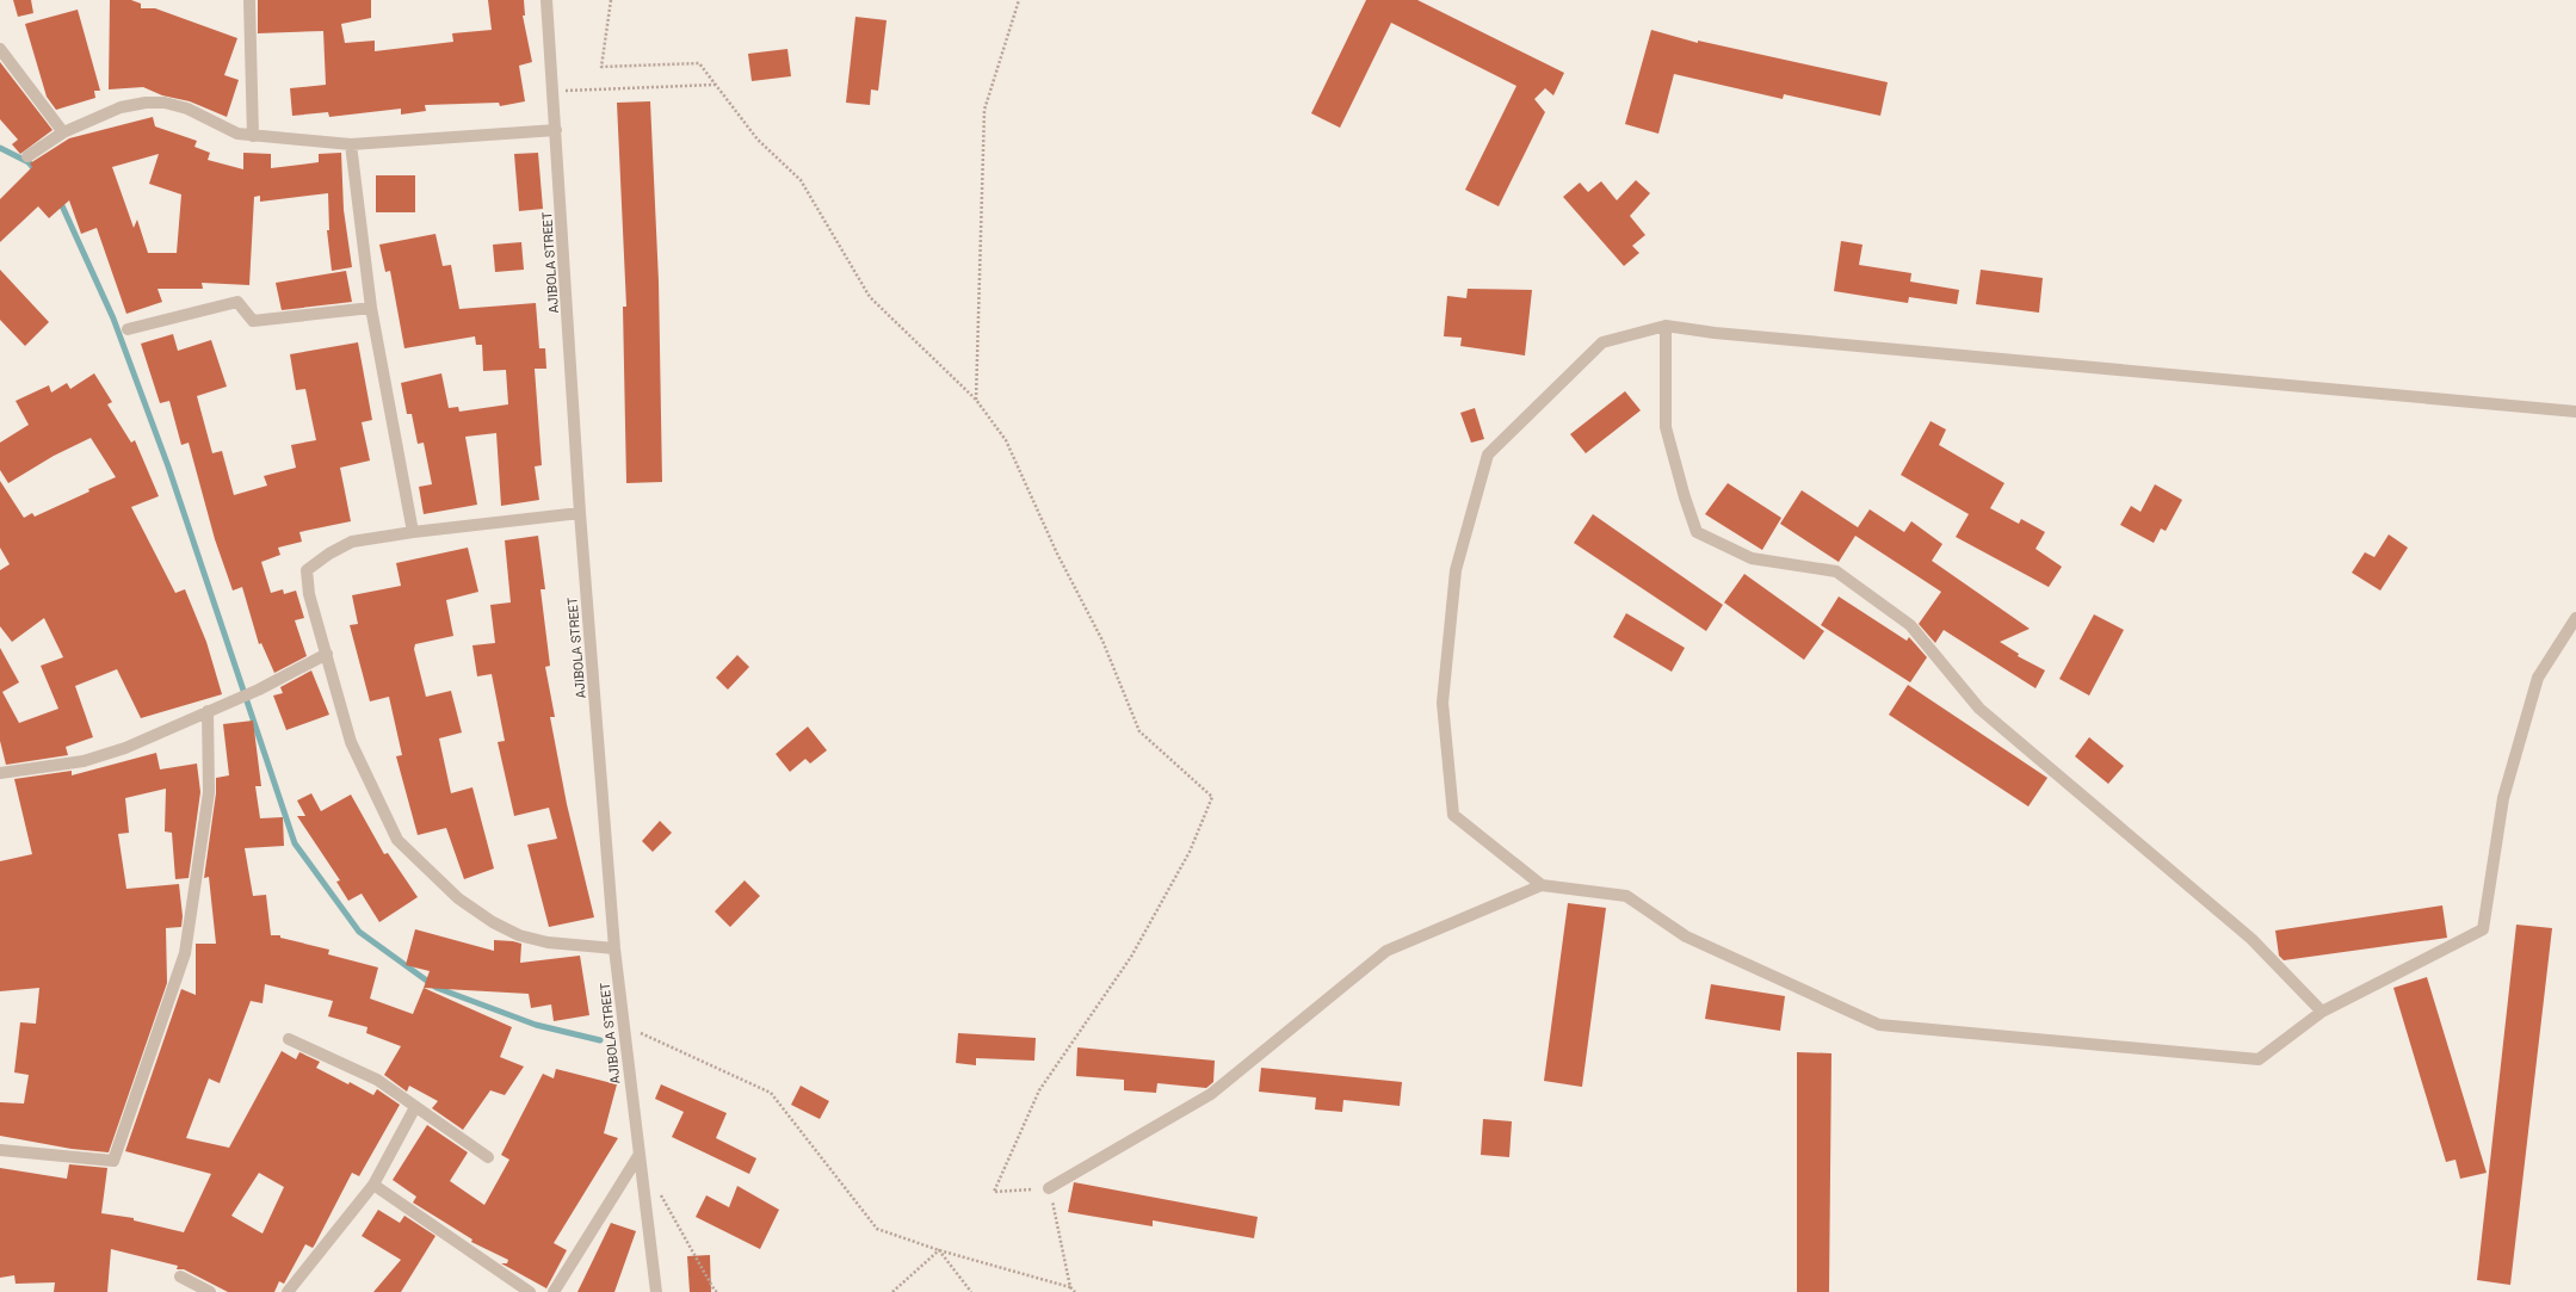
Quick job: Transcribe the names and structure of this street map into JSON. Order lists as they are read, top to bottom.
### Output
{
  "streets": {
    "street": ["AJIBOLA STREET"]
  }
}
